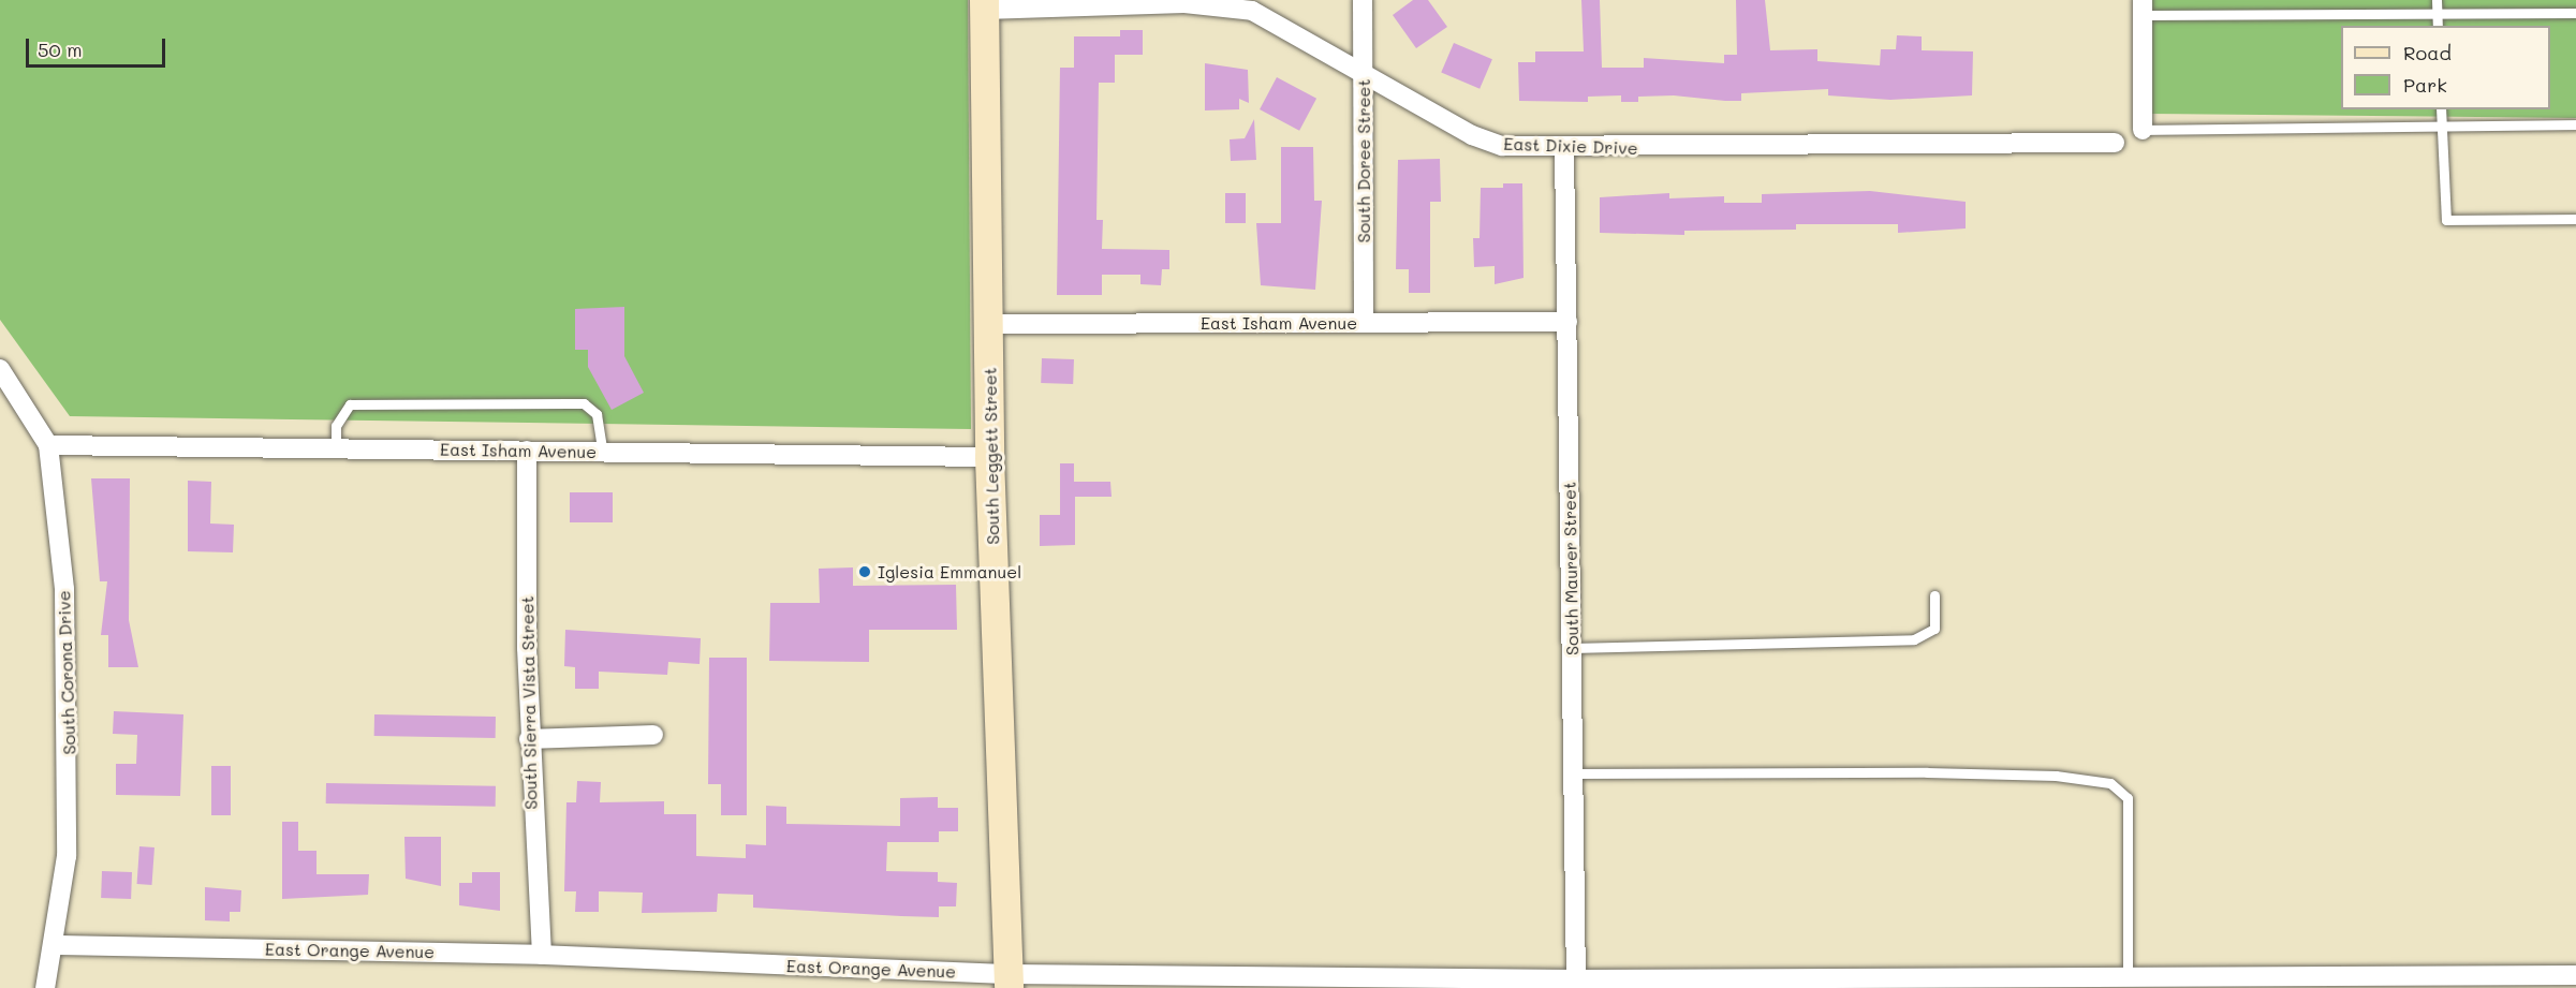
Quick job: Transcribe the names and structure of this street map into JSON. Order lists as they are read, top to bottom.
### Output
{
  "streets": {
    "street": [
      "East Dixie Drive",
      "South Doree Street",
      "East Isham Avenue",
      "South Leggett Street",
      "South Maurer Street",
      "South Corona Drive",
      "South Sierra Vista Street",
      "East Orange Avenue"
    ]
  },
  "crossings": [
    ["East Dixie Drive", "South Doree Street"],
    ["East Dixie Drive", "South Leggett Street"],
    ["East Dixie Drive", "South Maurer Street"],
    ["South Doree Street", "East Isham Avenue"],
    ["East Isham Avenue", "South Leggett Street"],
    ["East Isham Avenue", "South Maurer Street"],
    ["East Isham Avenue", "South Corona Drive"],
    ["East Isham Avenue", "South Sierra Vista Street"],
    ["South Leggett Street", "East Orange Avenue"],
    ["South Maurer Street", "East Orange Avenue"],
    ["South Corona Drive", "East Orange Avenue"],
    ["South Sierra Vista Street", "East Orange Avenue"]
  ],
  "places": ["Iglesia Emmanuel"],
  "legend": ["Road", "Park"],
  "scale_bar": "50 m"
}
